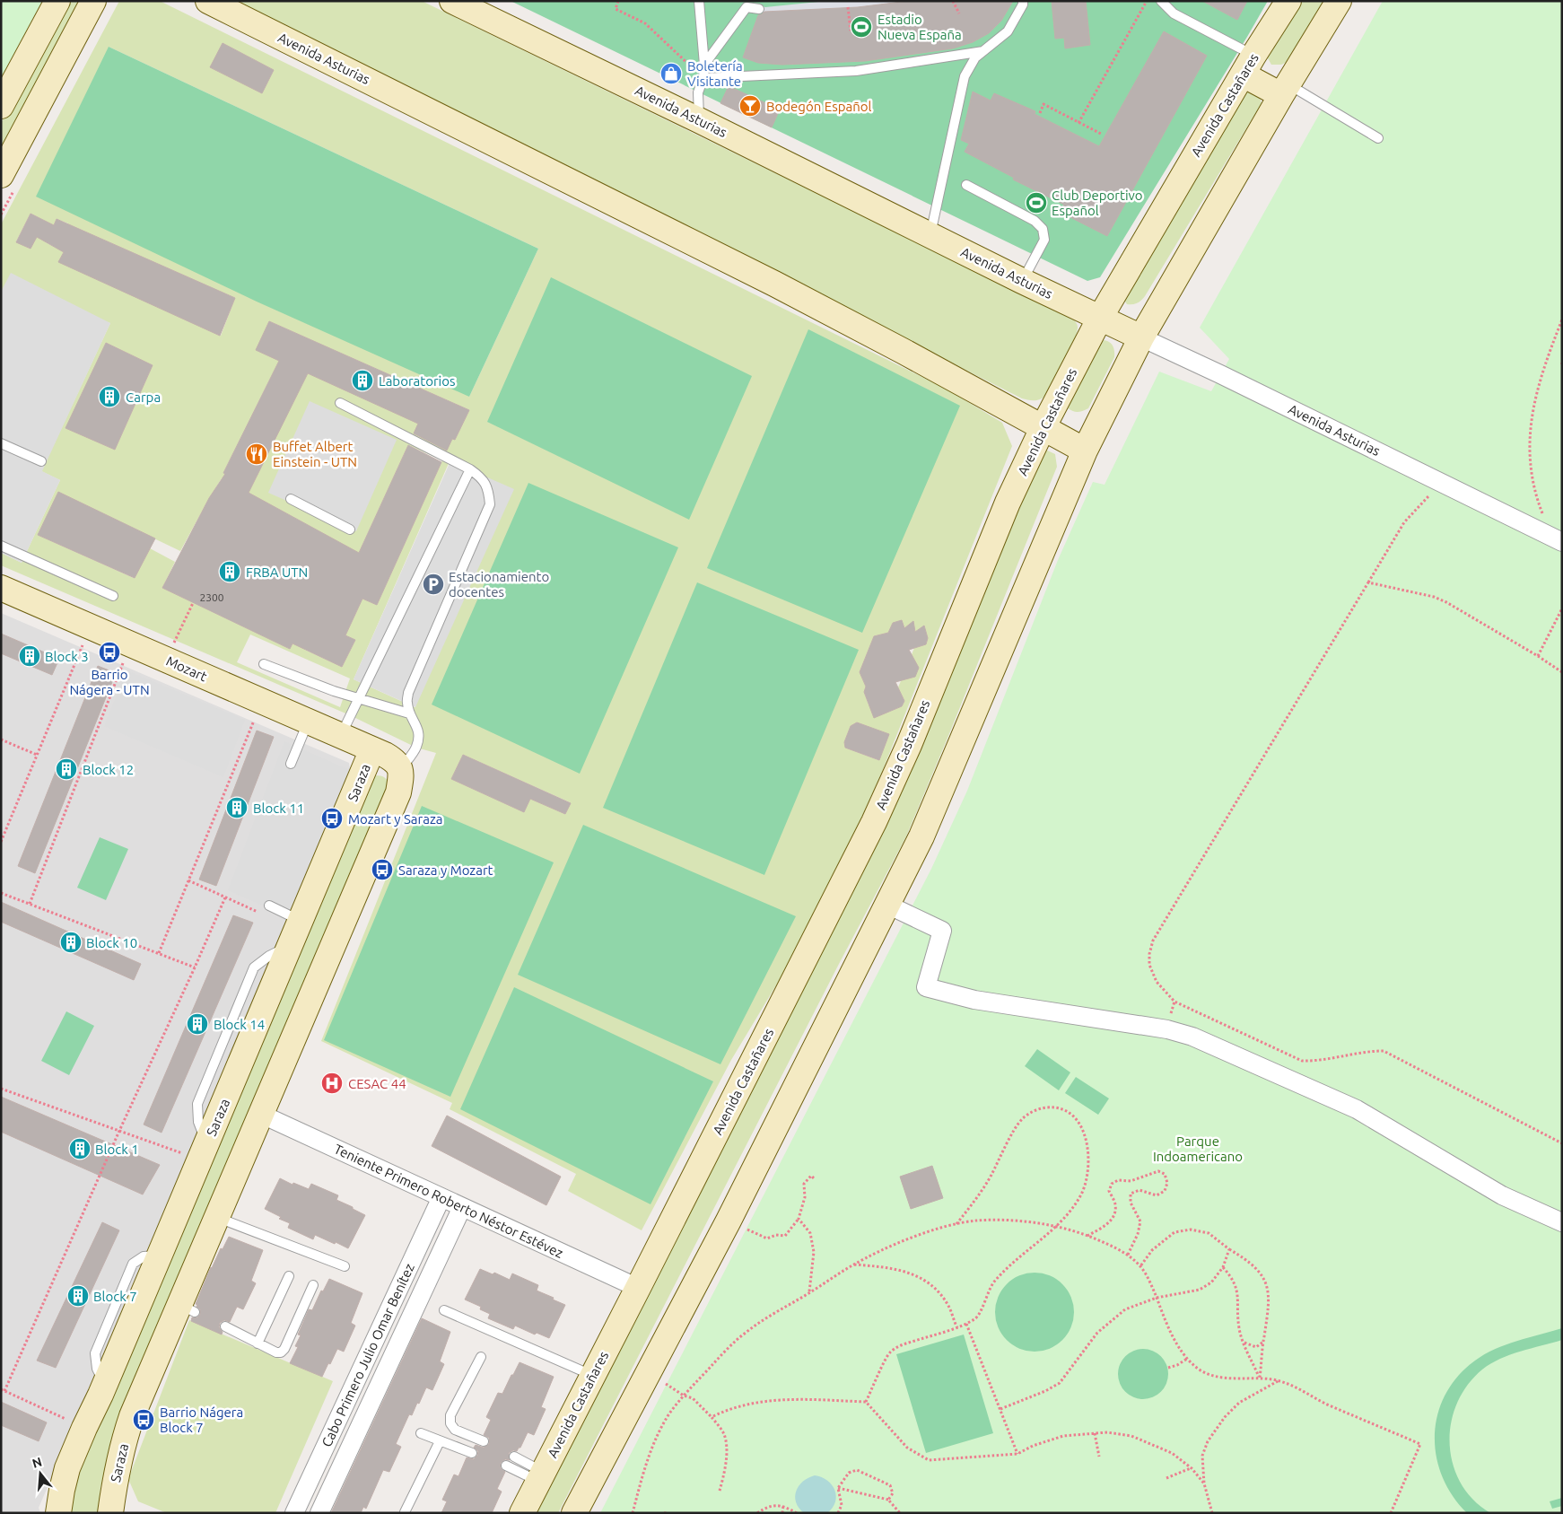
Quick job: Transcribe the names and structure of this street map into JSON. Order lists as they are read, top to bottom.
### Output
{
  "streets": {
    "street": [
      "Avenida Asturias",
      "Avenida Castañares",
      "Mozart",
      "Saraza",
      "Teniente Primero Roberto Néstor Estévez",
      "Cabo Primero Julio Omar Benítez"
    ]
  },
  "crossings": [
    ["Avenida Asturias", "Avenida Castañares"],
    ["Avenida Castañares", "Teniente Primero Roberto Néstor Estévez"],
    ["Mozart", "Saraza"],
    ["Saraza", "Teniente Primero Roberto Néstor Estévez"],
    ["Teniente Primero Roberto Néstor Estévez", "Cabo Primero Julio Omar Benítez"]
  ],
  "parks": ["Parque Indoamericano"],
  "places": {
    "sports": ["Estadio Nueva España", "Club Deportivo Español"],
    "shop": ["Boletería Visitante"],
    "bar": ["Bodegón Español"],
    "building": [
      "Laboratorios",
      "Carpa",
      "FRBA UTN",
      "Block 3",
      "Block 12",
      "Block 11",
      "Block 10",
      "Block 14",
      "Block 1",
      "Block 7"
    ],
    "restaurant": ["Buffet Albert Einstein - UTN"],
    "parking": ["Estacionamiento docentes"],
    "bus stop": [
      "Barrio Nágera - UTN",
      "Mozart y Saraza",
      "Saraza y Mozart",
      "Barrio Nágera Block 7"
    ],
    "hospital": ["CESAC 44"]
  },
  "house_numbers": ["2300"],
  "north": "top"
}
